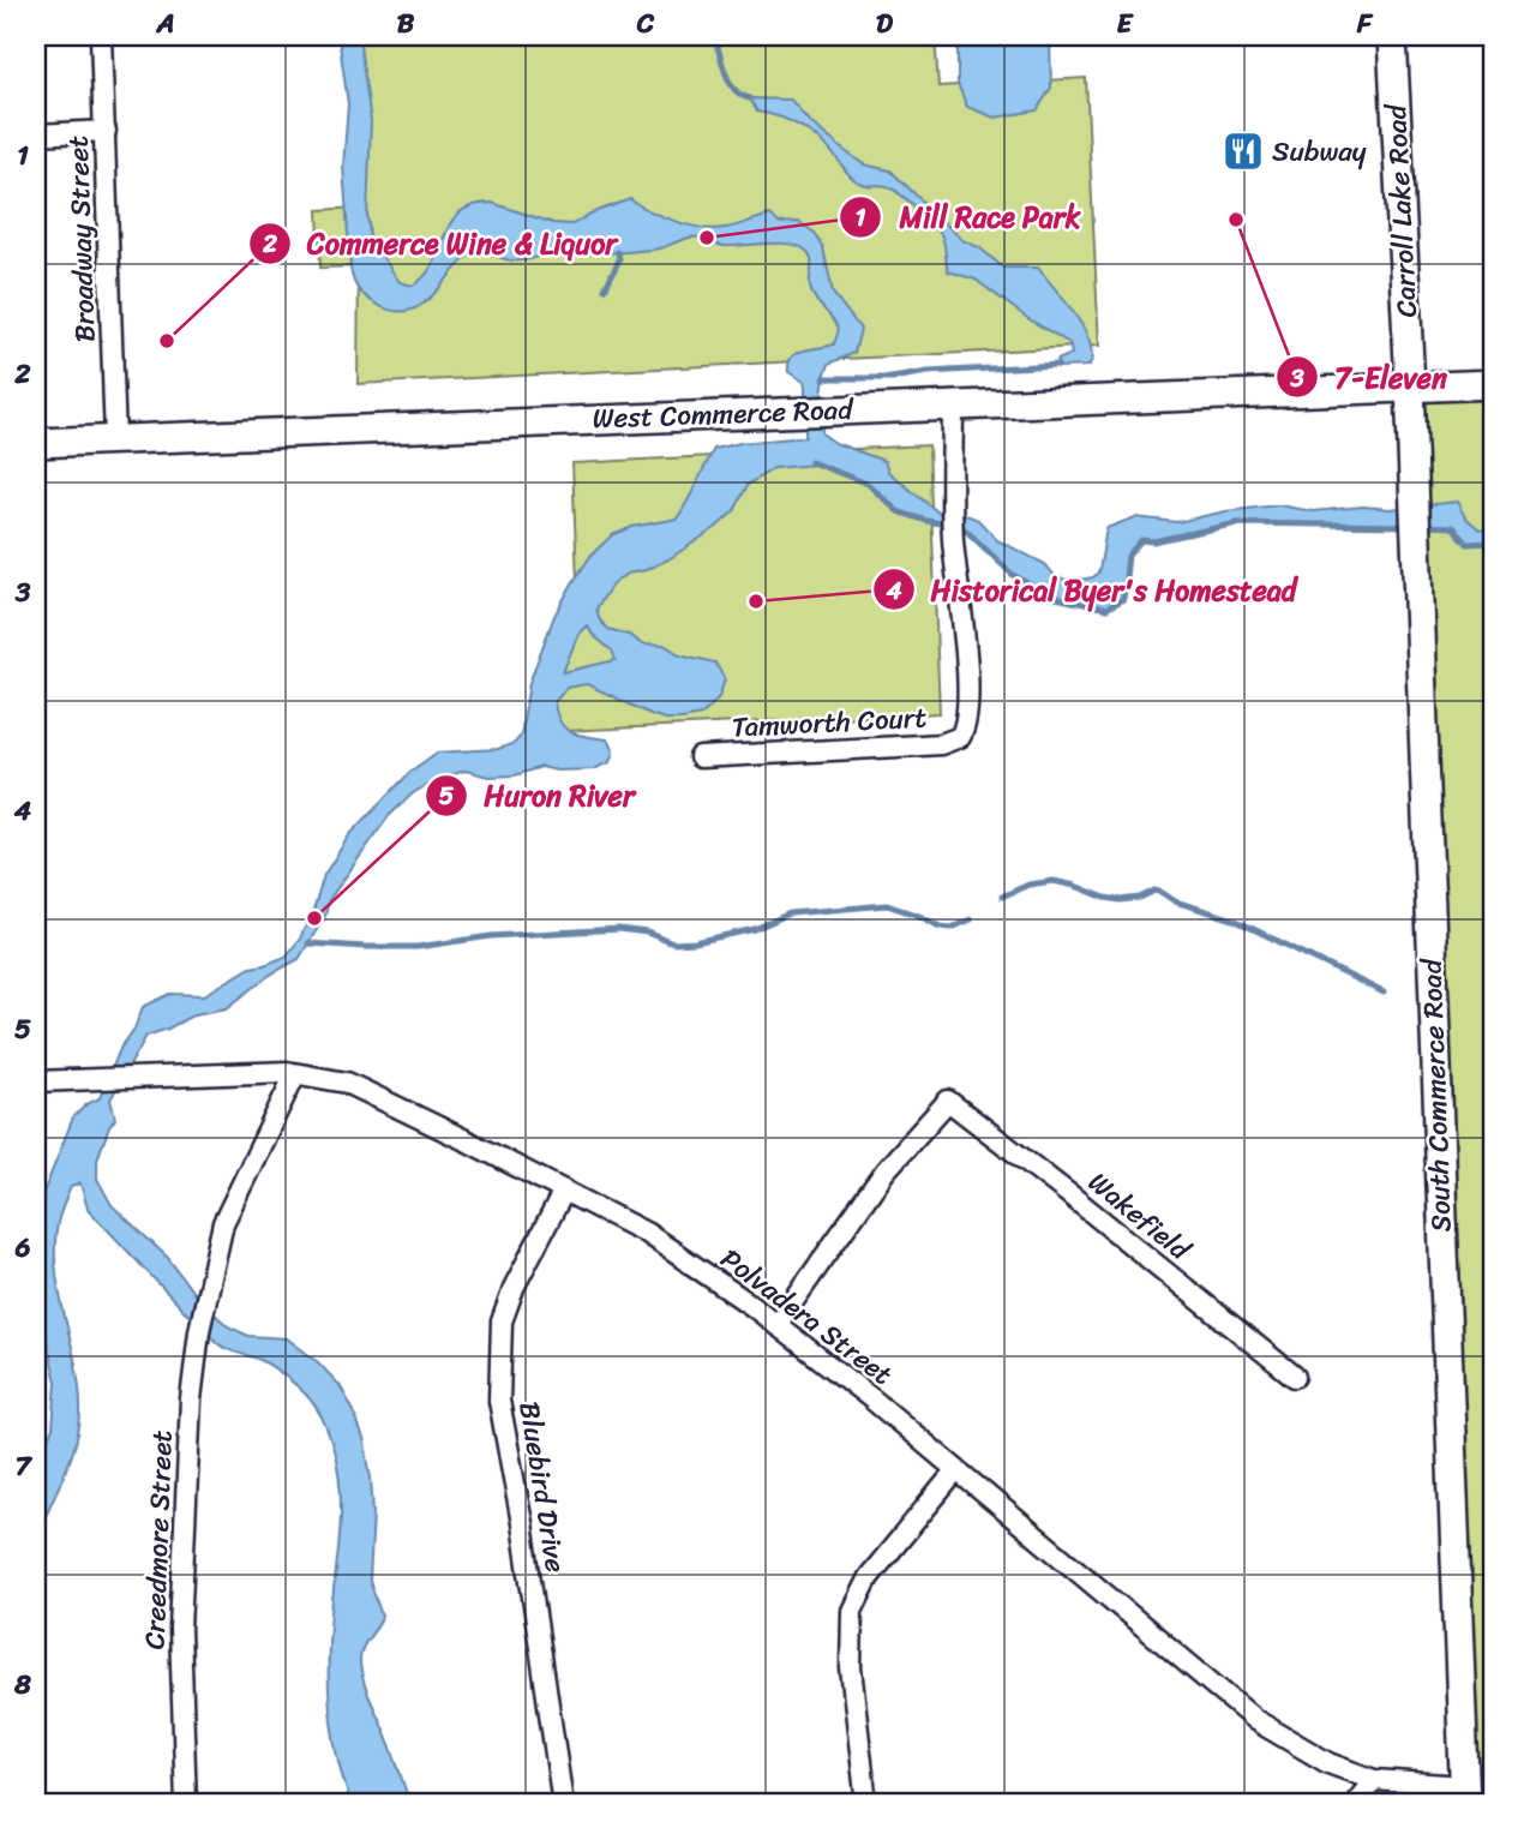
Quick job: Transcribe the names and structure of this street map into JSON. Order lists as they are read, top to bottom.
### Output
{
  "streets": {
    "street": [
      "Carroll Lake Road",
      "Broadway Street",
      "West Commerce Road",
      "Tamworth Court",
      "South Commerce Road",
      "Wakefield",
      "Polvadera Street",
      "Bluebird Drive",
      "Creedmore Street"
    ]
  },
  "crossings": [
    ["Carroll Lake Road", "West Commerce Road"],
    ["Carroll Lake Road", "South Commerce Road"],
    ["Broadway Street", "West Commerce Road"],
    ["West Commerce Road", "Tamworth Court"],
    ["West Commerce Road", "South Commerce Road"],
    ["South Commerce Road", "Polvadera Street"],
    ["Wakefield", "Polvadera Street"],
    ["Polvadera Street", "Bluebird Drive"],
    ["Polvadera Street", "Creedmore Street"]
  ],
  "places": {
    "restaurant": ["Subway"],
    "other": [
      "7-Eleven",
      "Mill Race Park",
      "Commerce Wine & Liquor",
      "Historical Byer's Homestead",
      "Huron River"
    ]
  },
  "grid": {
    "columns": [
      "A",
      "B",
      "C",
      "D",
      "E",
      "F"
    ],
    "rows": [
      "1",
      "2",
      "3",
      "4",
      "5",
      "6",
      "7",
      "8"
    ]
  }
}
